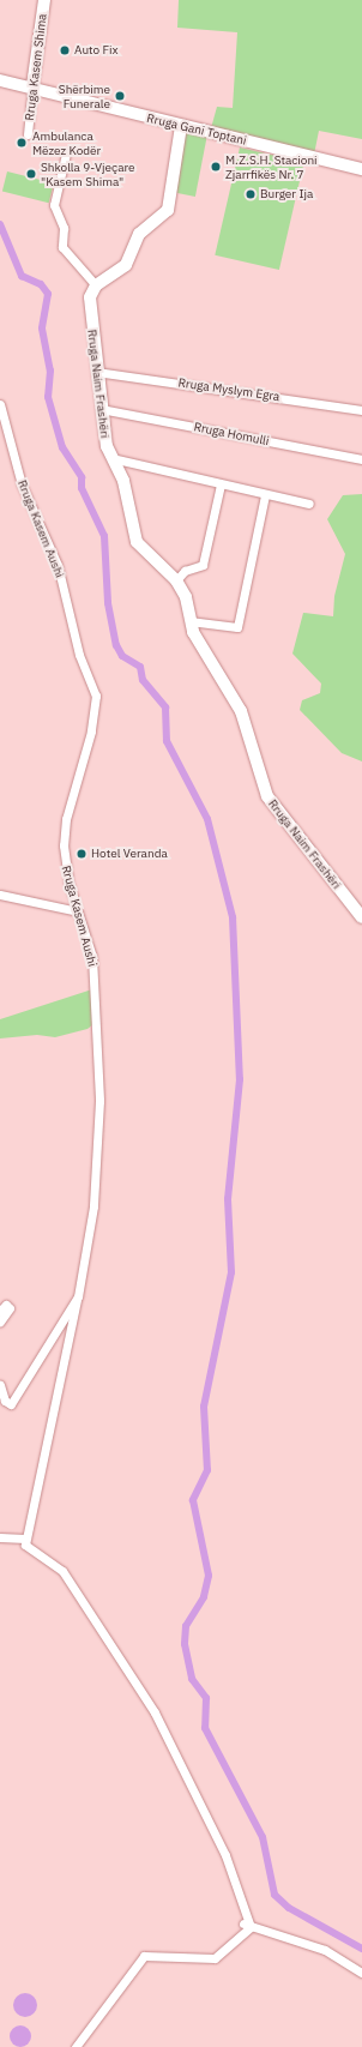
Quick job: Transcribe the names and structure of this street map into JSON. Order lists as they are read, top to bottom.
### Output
{
  "streets": {
    "street": [
      "Rruga Kasem Shima",
      "Rruga Gani Toptani",
      "Rruga Naim Frashëri",
      "Rruga Myslym Egra",
      "Rruga Homulli",
      "Rruga Kasem Aushi"
    ]
  },
  "crossings": [
    ["Rruga Kasem Shima", "Rruga Gani Toptani"],
    ["Rruga Naim Frashëri", "Rruga Myslym Egra"],
    ["Rruga Naim Frashëri", "Rruga Homulli"]
  ],
  "places": [
    "Auto Fix",
    "Shërbime Funerale",
    "Ambulanca Mëzez Kodër",
    "M.Z.S.H. Stacioni Zjarrfikës Nr. 7",
    "Shkolla 9-Vjeçare \"Kasem Shima\"",
    "Burger Ija",
    "Hotel Veranda"
  ]
}
